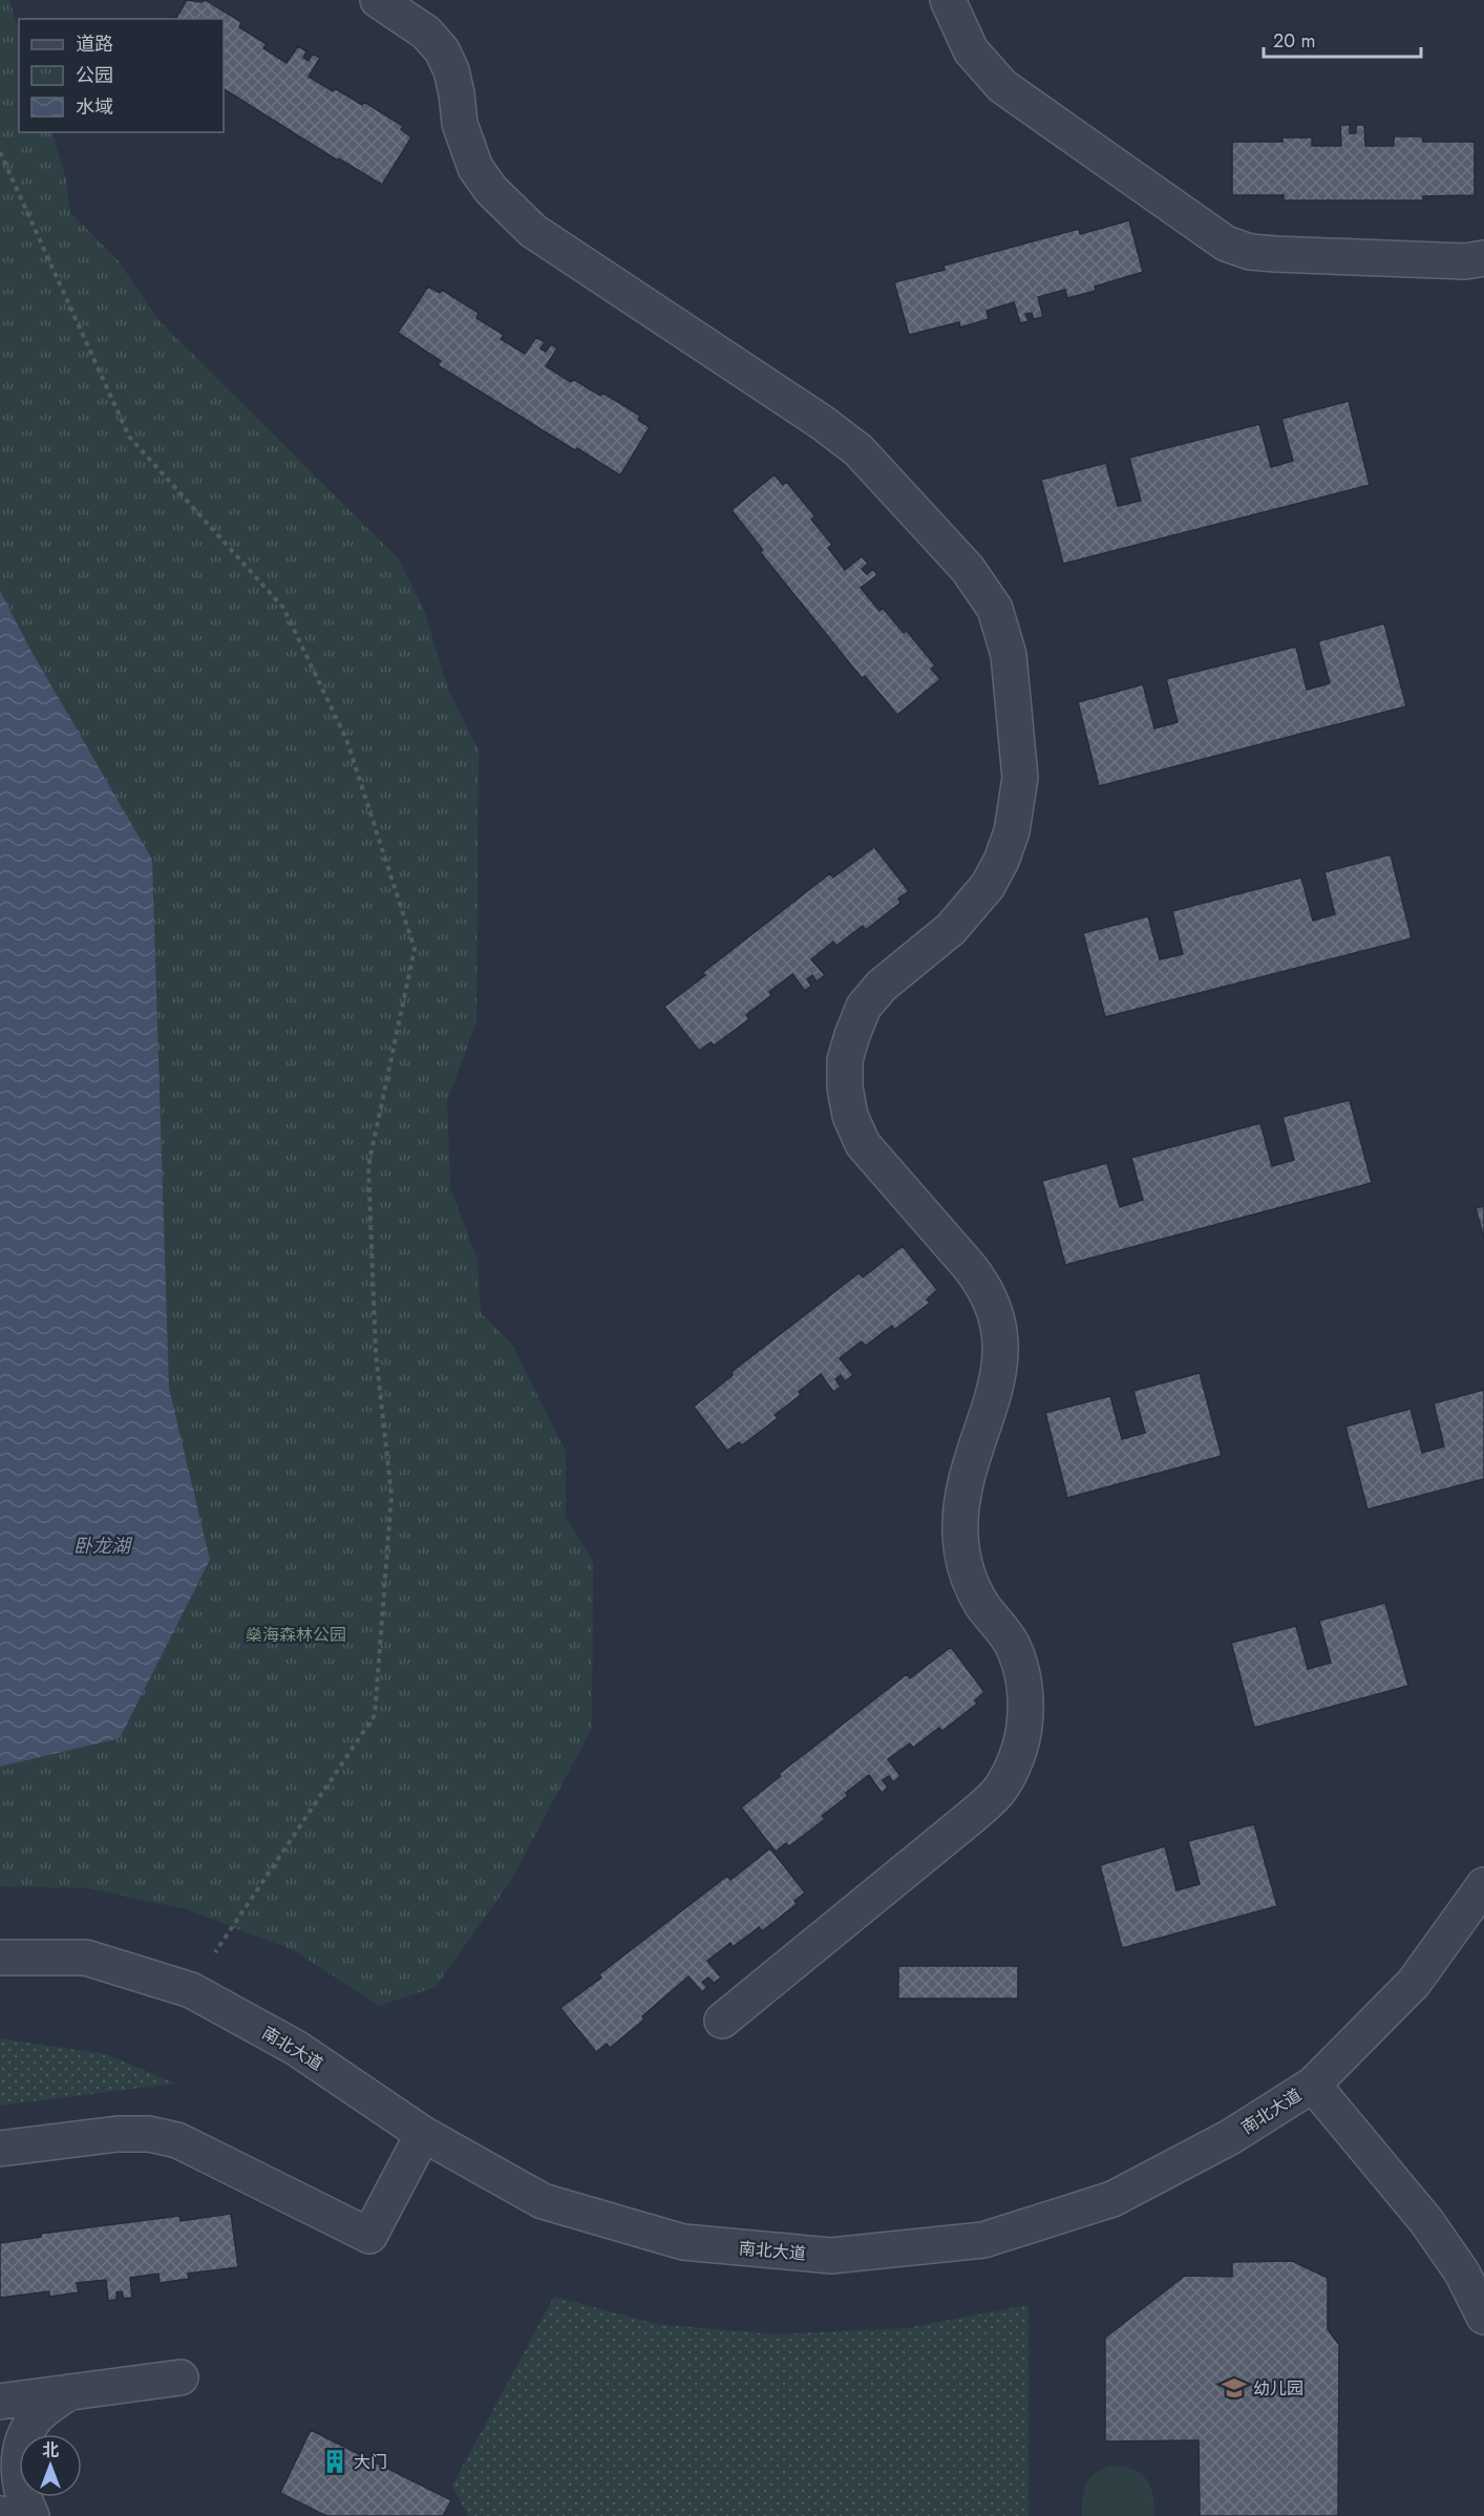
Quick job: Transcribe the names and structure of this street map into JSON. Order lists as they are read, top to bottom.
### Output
{
  "streets": {
    "street": ["南北大道"]
  },
  "water": ["卧龙湖"],
  "parks": ["燊海森林公园"],
  "places": {
    "school or university": ["幼儿园"],
    "building": ["大门"]
  },
  "legend": ["道路", "公园", "水域"],
  "scale_bar": "20 m",
  "north": "top"
}
